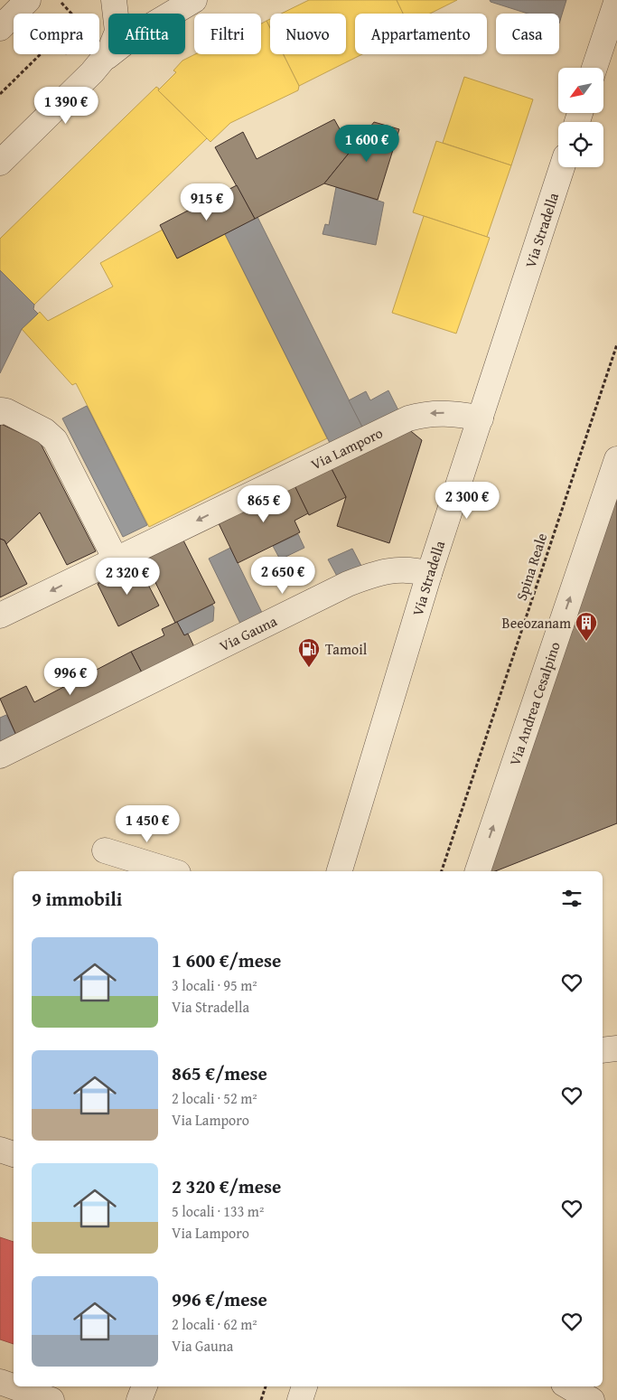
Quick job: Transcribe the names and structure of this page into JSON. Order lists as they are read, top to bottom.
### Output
{
  "streets": {
    "street": [
      "Via Stradella",
      "Via Lamporo",
      "Via Gauna",
      "Via Andrea Cesalpino"
    ],
    "path": ["Spina Reale"]
  },
  "crossings": [
    ["Via Stradella", "Via Lamporo"],
    ["Via Stradella", "Via Gauna"]
  ],
  "one_way": ["Via Lamporo", "Via Andrea Cesalpino"],
  "places": {
    "building": ["Beeozanam"],
    "fuel station": ["Tamoil"]
  },
  "north": "bottom left",
  "page": {
    "chip": [
      "Compra",
      "Affitta",
      "Filtri",
      "Nuovo",
      "Appartamento",
      "Casa"
    ],
    "price": [
      "1 390 €",
      "1 600 €",
      "915 €",
      "2 300 €",
      "865 €",
      "2 650 €",
      "2 320 €",
      "996 €",
      "1 450 €"
    ],
    "heading": "9 immobili",
    "list": [
      {
        "name": "1 600 €/mese",
        "note": "3 locali · 95 m² · Via Stradella"
      },
      {
        "name": "865 €/mese",
        "note": "2 locali · 52 m² · Via Lamporo"
      },
      {
        "name": "2 320 €/mese",
        "note": "5 locali · 133 m² · Via Lamporo"
      },
      {
        "name": "996 €/mese",
        "note": "2 locali · 62 m² · Via Gauna"
      }
    ]
  }
}
